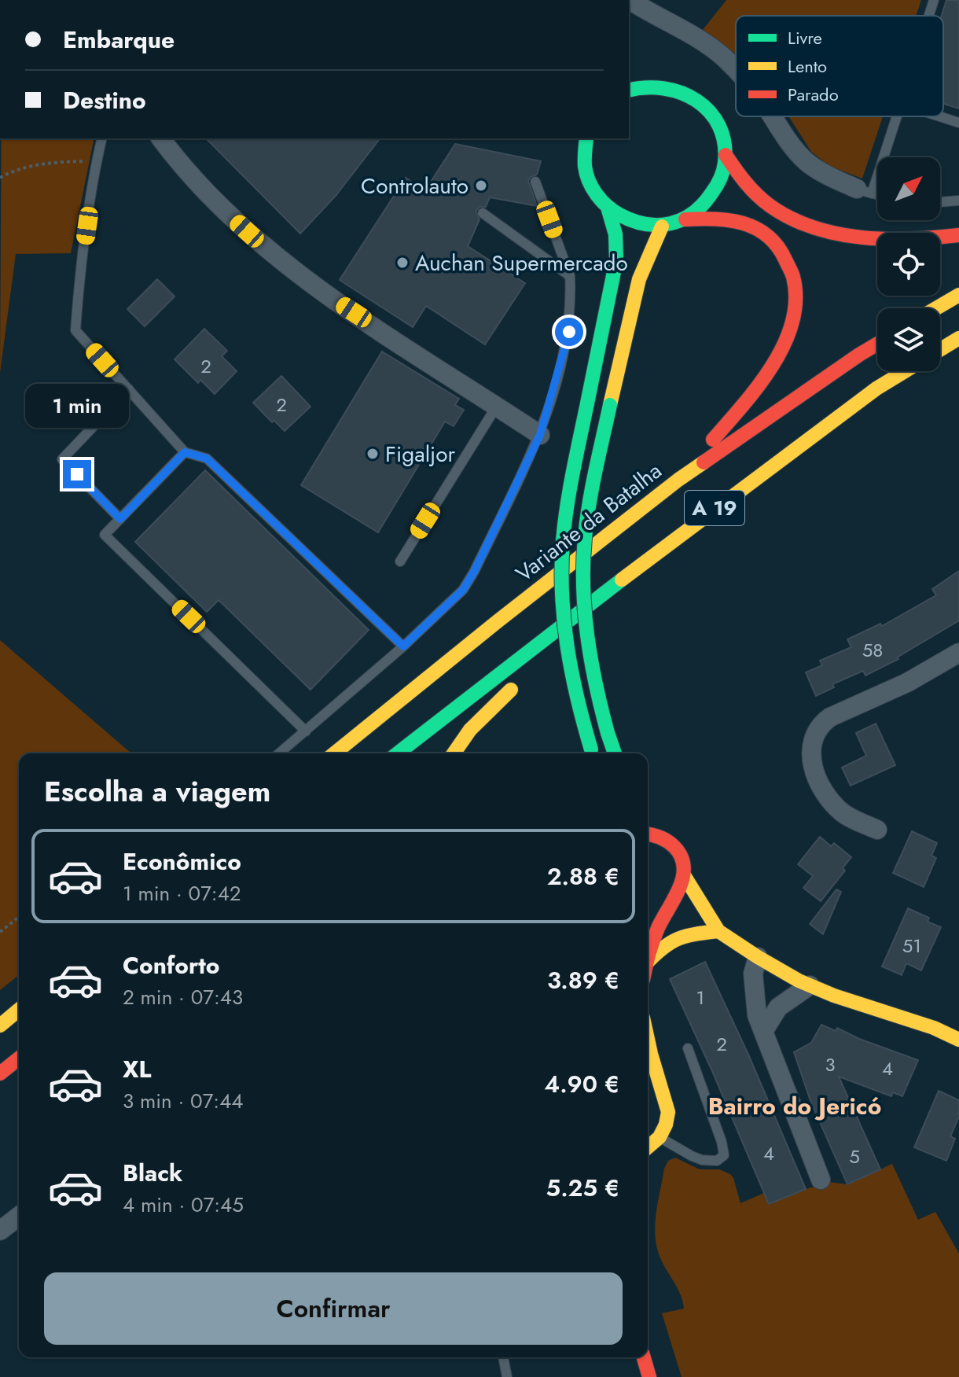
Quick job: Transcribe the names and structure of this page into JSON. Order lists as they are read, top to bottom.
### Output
{
  "streets": {
    "main road": ["A 19", "Variante da Batalha"]
  },
  "districts": ["Bairro do Jericó"],
  "places": ["Controlauto", "Auchan Supermercado", "Figaljor"],
  "house_numbers": [
    "2",
    "2",
    "58",
    "51",
    "1",
    "2",
    "3",
    "4",
    "4",
    "5"
  ],
  "legend": ["Livre", "Lento", "Parado"],
  "north": "top right",
  "page": {
    "banner": ["Embarque", "Destino"],
    "bubble": "1 min",
    "heading": "Escolha a viagem",
    "list": [
      {
        "name": "Econômico",
        "note": "1 min · 07:42",
        "value": "2.88 €"
      },
      {
        "name": "Conforto",
        "note": "2 min · 07:43",
        "value": "3.89 €"
      },
      {
        "name": "XL",
        "note": "3 min · 07:44",
        "value": "4.90 €"
      },
      {
        "name": "Black",
        "note": "4 min · 07:45",
        "value": "5.25 €"
      }
    ],
    "buttons": "Confirmar"
  }
}
